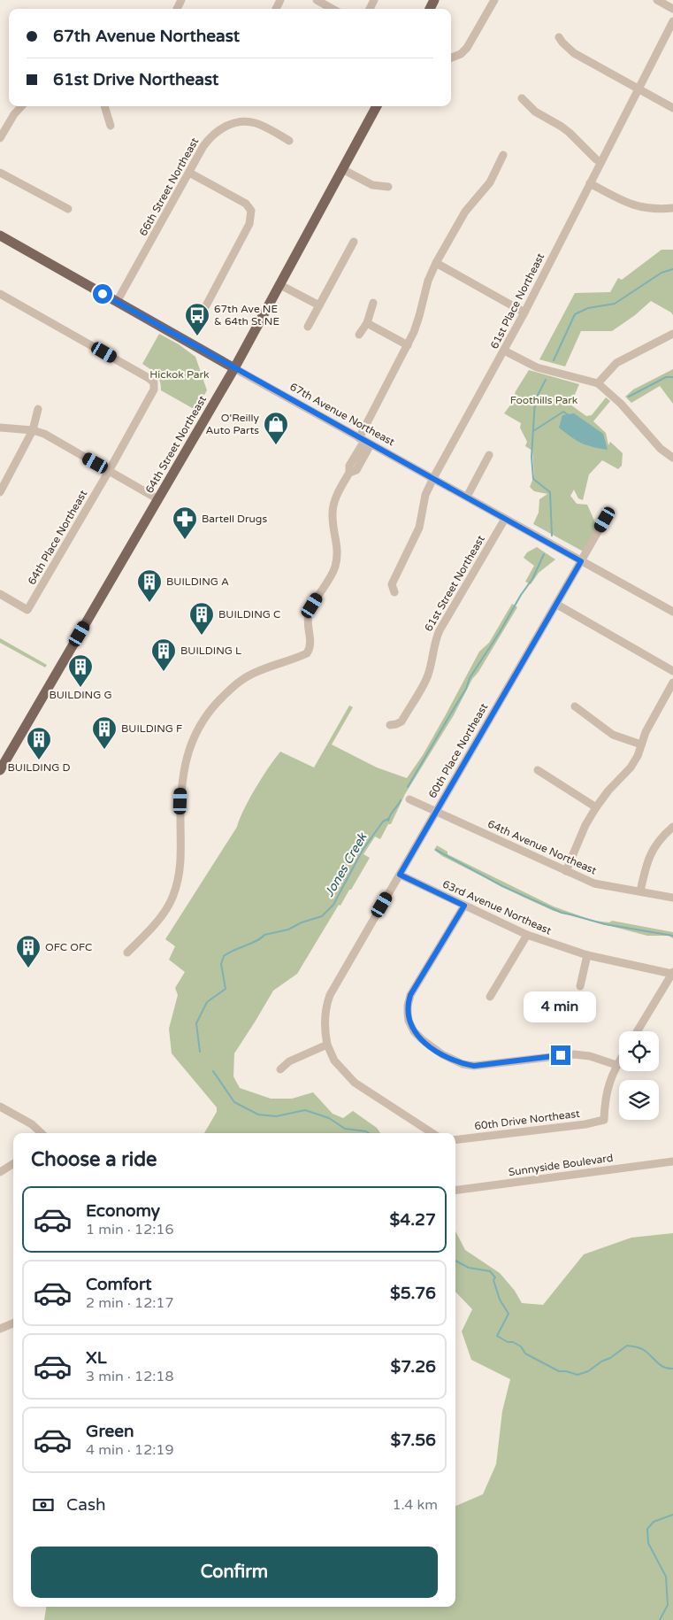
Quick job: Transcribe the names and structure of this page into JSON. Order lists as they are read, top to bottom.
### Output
{
  "streets": {
    "main road": ["67th Avenue Northeast", "64th Street Northeast"],
    "street": [
      "66th Street Northeast",
      "61st Place Northeast",
      "64th Place Northeast",
      "61st Street Northeast",
      "60th Place Northeast",
      "64th Avenue Northeast",
      "63rd Avenue Northeast",
      "60th Drive Northeast",
      "Sunnyside Boulevard"
    ]
  },
  "crossings": [
    ["66th Street Northeast", "67th Avenue Northeast"],
    ["61st Place Northeast", "67th Avenue Northeast"],
    ["67th Avenue Northeast", "64th Street Northeast"],
    ["67th Avenue Northeast", "61st Street Northeast"],
    ["67th Avenue Northeast", "60th Place Northeast"],
    ["60th Place Northeast", "64th Avenue Northeast"],
    ["60th Place Northeast", "63rd Avenue Northeast"]
  ],
  "water": ["Jones Creek"],
  "parks": ["Hickok Park", "Foothills Park"],
  "places": {
    "bus stop": ["67th Ave NE & 64th St NE"],
    "shop": ["O'Reilly Auto Parts"],
    "pharmacy": ["Bartell Drugs"],
    "building": [
      "BUILDING A",
      "BUILDING C",
      "BUILDING L",
      "BUILDING G",
      "BUILDING F",
      "BUILDING D",
      "OFC OFC"
    ]
  },
  "page": {
    "banner": ["67th Avenue Northeast", "61st Drive Northeast"],
    "bubble": "4 min",
    "heading": "Choose a ride",
    "list": [
      {
        "name": "Economy",
        "note": "1 min · 12:16",
        "value": "$4.27"
      },
      {
        "name": "Comfort",
        "note": "2 min · 12:17",
        "value": "$5.76"
      },
      {
        "name": "XL",
        "note": "3 min · 12:18",
        "value": "$7.26"
      },
      {
        "name": "Green",
        "note": "4 min · 12:19",
        "value": "$7.56"
      }
    ],
    "pay": ["Cash", "1.4 km"],
    "buttons": "Confirm"
  }
}
